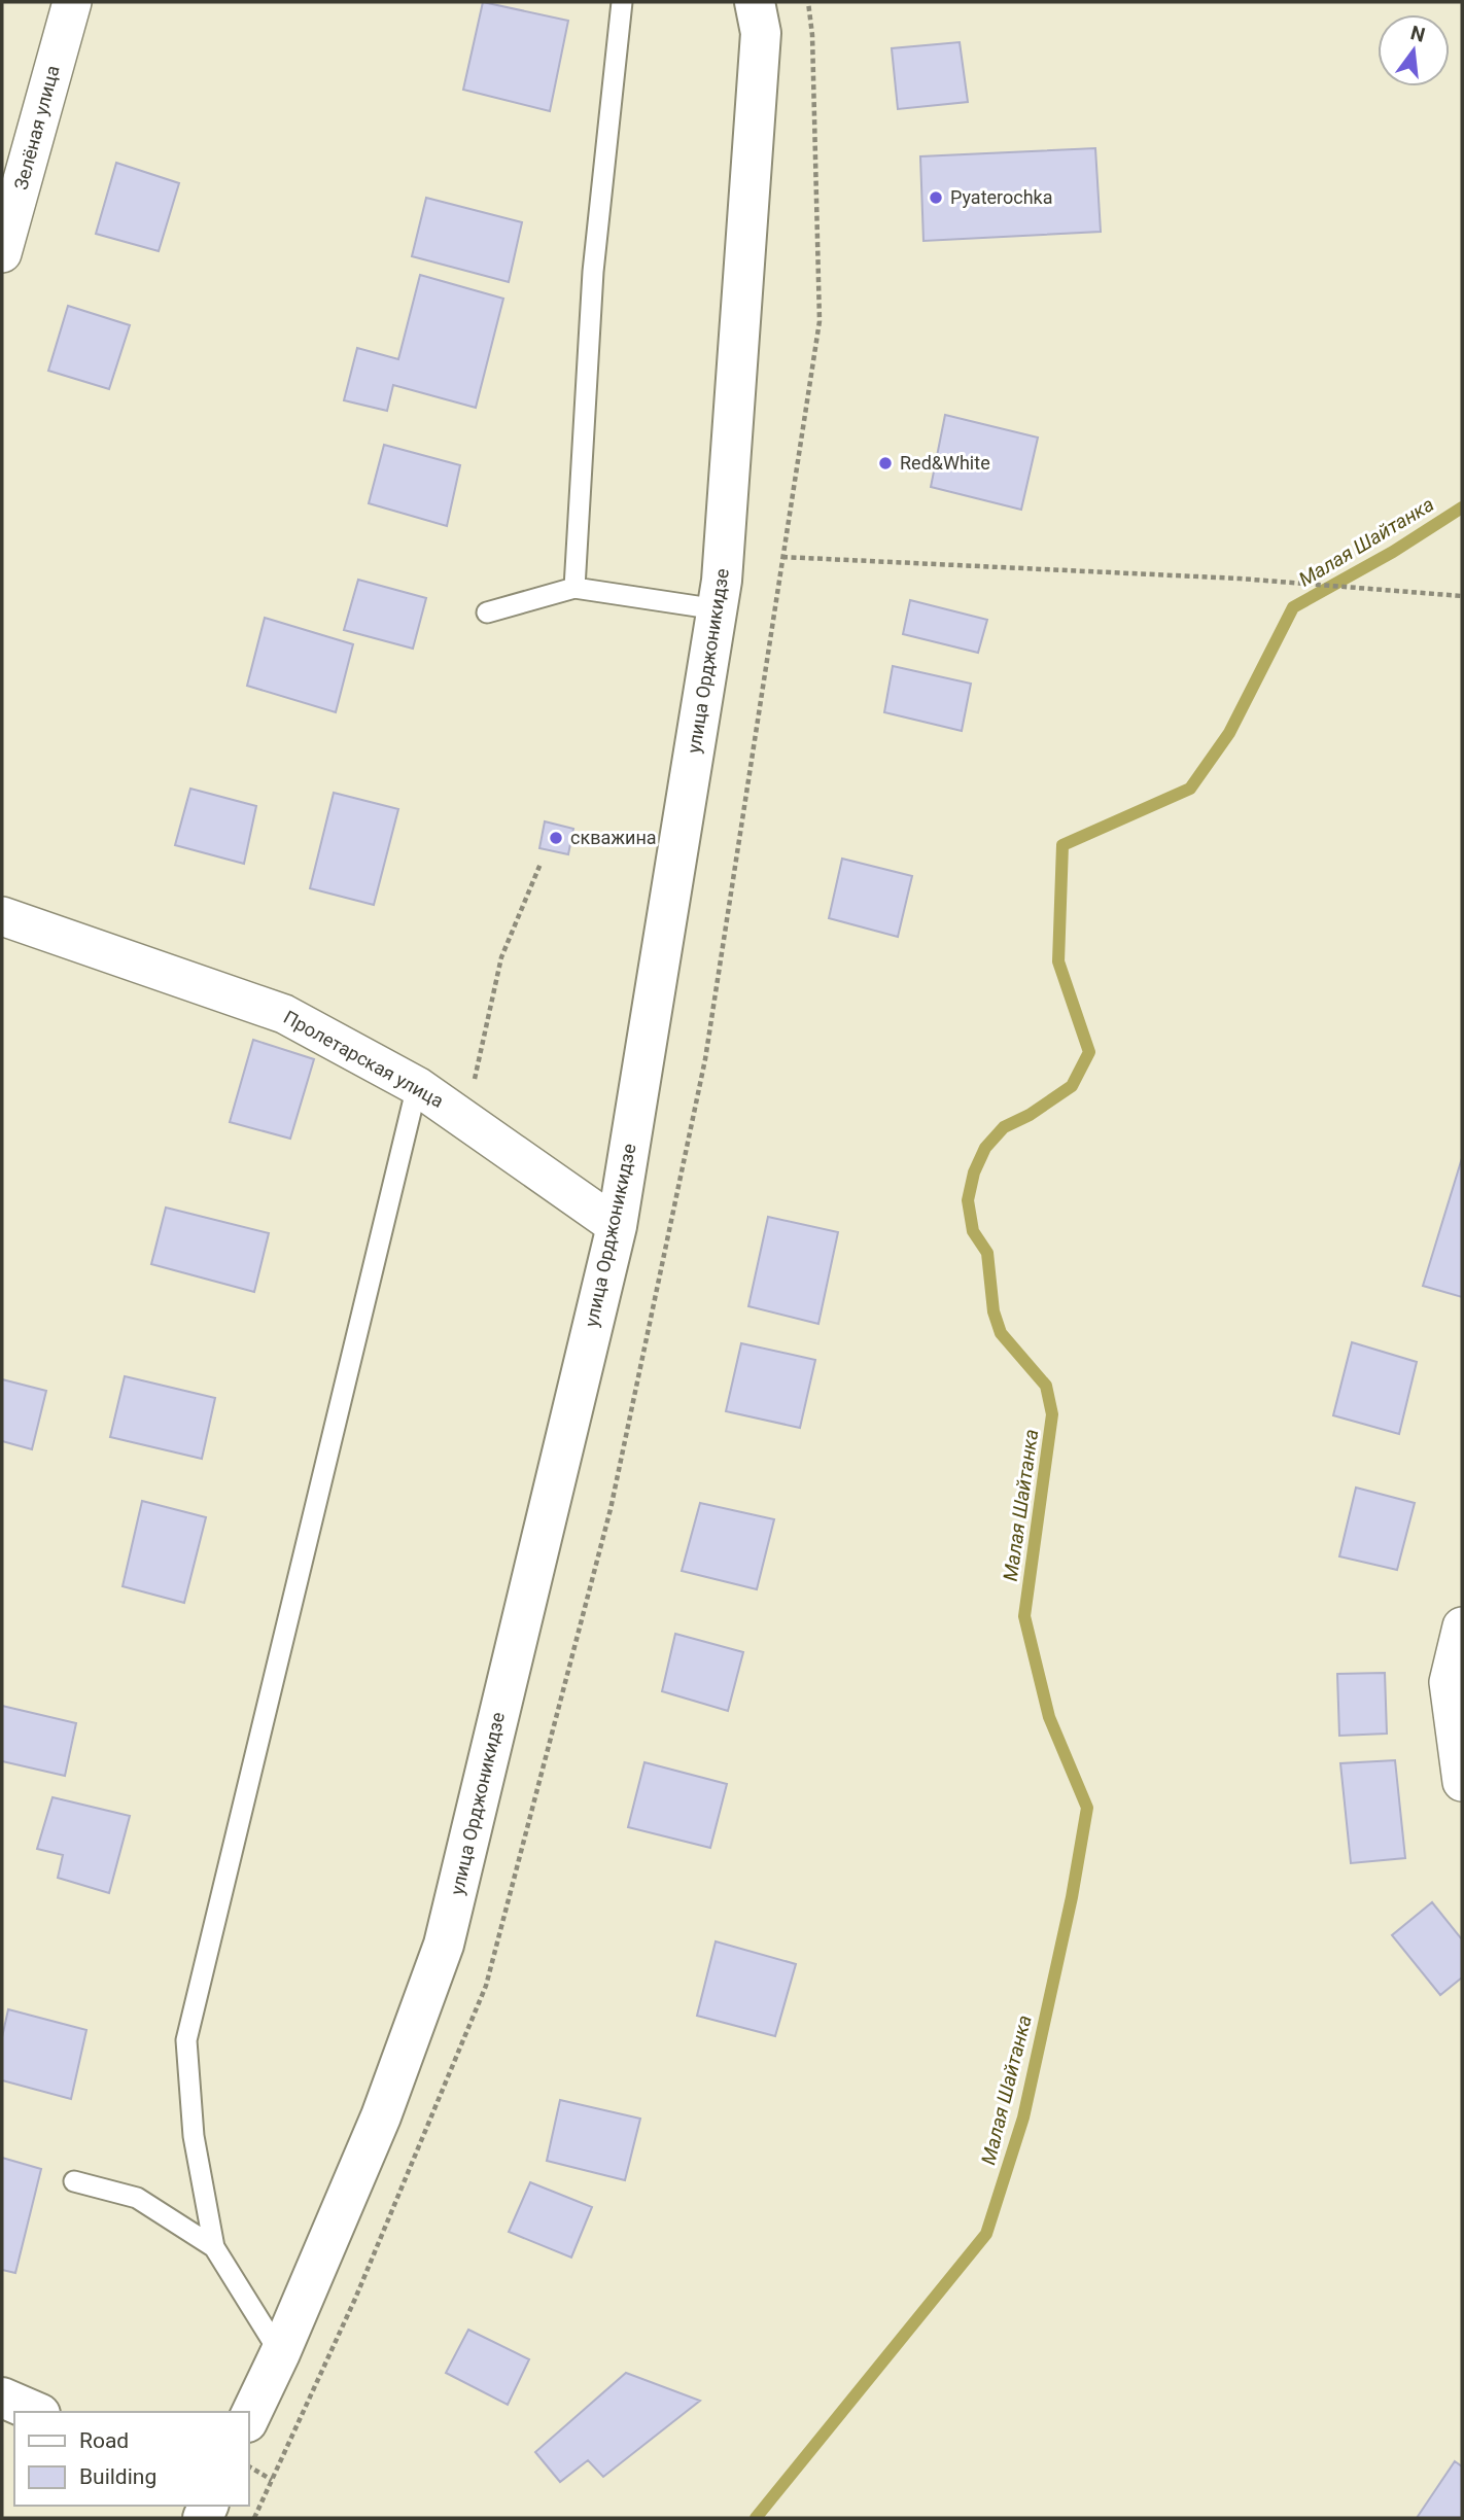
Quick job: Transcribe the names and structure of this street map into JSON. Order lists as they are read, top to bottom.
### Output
{
  "streets": {
    "main road": ["улица Орджоникидзе"],
    "street": ["Зелёная улица", "Пролетарская улица"]
  },
  "crossings": [
    ["улица Орджоникидзе", "Пролетарская улица"]
  ],
  "water": ["Малая Шайтанка"],
  "places": ["Pyaterochka", "Red&White", "скважина"],
  "legend": ["Road", "Building"],
  "north": "top"
}
